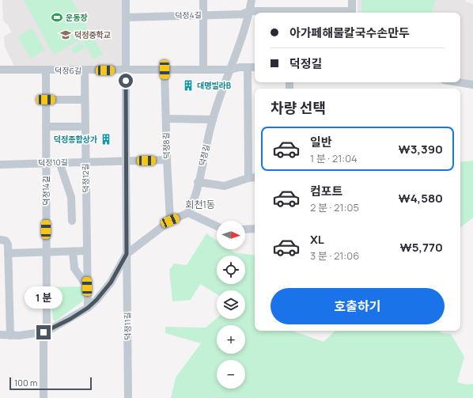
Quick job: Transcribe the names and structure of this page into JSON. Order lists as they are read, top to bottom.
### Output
{
  "streets": {
    "street": [
      "덕정4길",
      "덕정6길",
      "덕정8길",
      "덕정길",
      "덕정10길",
      "덕정12길",
      "덕정14길",
      "덕정11길"
    ]
  },
  "crossings": [
    ["덕정4길", "덕정길"],
    ["덕정6길", "덕정8길"],
    ["덕정6길", "덕정길"],
    ["덕정6길", "덕정12길"],
    ["덕정6길", "덕정14길"],
    ["덕정8길", "덕정10길"],
    ["덕정10길", "덕정12길"],
    ["덕정10길", "덕정14길"]
  ],
  "districts": ["회천1동"],
  "places": {
    "sports": ["운동장"],
    "school or university": ["덕정중학교"],
    "building": ["대명빌라B", "덕정종합상가"]
  },
  "scale_bar": "100 m",
  "north": "right",
  "page": {
    "banner": ["아가페해물칼국수손만두", "덕정길"],
    "heading": "차량 선택",
    "list": [
      {
        "name": "일반",
        "note": "1 분 · 21:04",
        "value": "₩3,390"
      },
      {
        "name": "컴포트",
        "note": "2 분 · 21:05",
        "value": "₩4,580"
      },
      {
        "name": "XL",
        "note": "3 분 · 21:06",
        "value": "₩5,770"
      }
    ],
    "map_buttons": ["+", "−"],
    "buttons": "호출하기",
    "bubble": "1 분",
    "scale": "100 m"
  }
}
